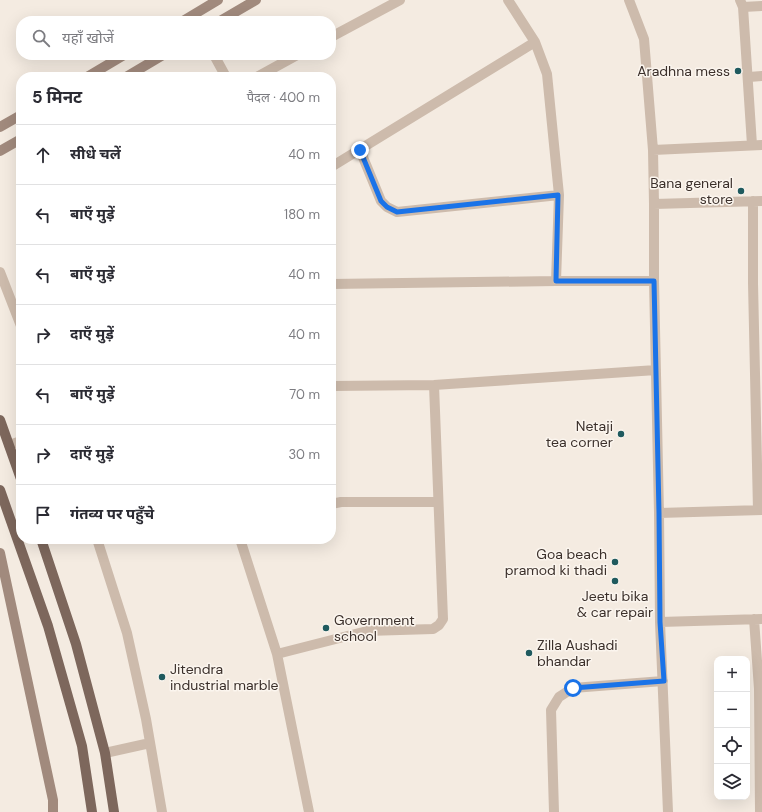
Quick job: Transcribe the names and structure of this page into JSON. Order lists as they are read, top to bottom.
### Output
{
  "places": [
    "Aradhna mess",
    "Bana general store",
    "Netaji tea corner",
    "Goa beach pramod ki thadi",
    "Jeetu bika & car repair",
    "Government school",
    "Zilla Aushadi bhandar",
    "Jitendra industrial marble"
  ],
  "page": {
    "search": "यहाँ खोजें",
    "heading": ["5 मिनट", "पैदल · 400 m"],
    "list": [
      ["सीधे चलें", "40 m"],
      ["बाएँ मुड़ें", "180 m"],
      ["बाएँ मुड़ें", "40 m"],
      ["दाएँ मुड़ें", "40 m"],
      ["बाएँ मुड़ें", "70 m"],
      ["दाएँ मुड़ें", "30 m"],
      "गंतव्य पर पहुँचे"
    ],
    "map_buttons": ["+", "−"]
  }
}
